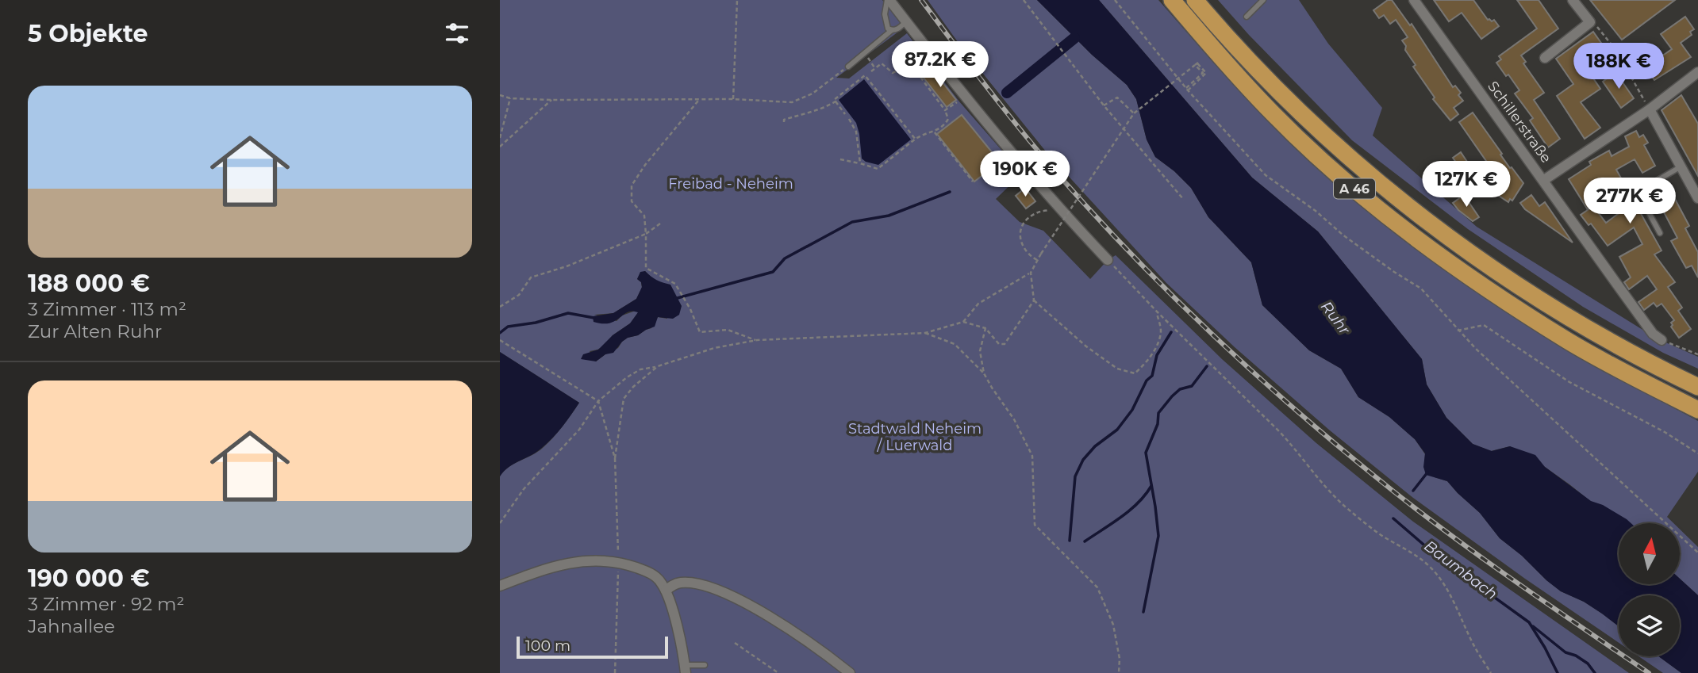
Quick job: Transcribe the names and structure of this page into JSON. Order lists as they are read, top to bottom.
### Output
{
  "streets": {
    "highway": ["A 46"],
    "street": ["Schillerstraße"]
  },
  "water": ["Ruhr", "Baumbach"],
  "parks": ["Freibad - Neheim", "Stadtwald Neheim / Luerwald"],
  "scale_bar": "100 m",
  "north": "top",
  "page": {
    "heading": "5 Objekte",
    "price": [
      "87.2K €",
      "188K €",
      "190K €",
      "127K €",
      "277K €"
    ],
    "list": [
      {
        "name": "188 000 €",
        "note": "3 Zimmer · 113 m² · Zur Alten Ruhr"
      },
      {
        "name": "190 000 €",
        "note": "3 Zimmer · 92 m² · Jahnallee"
      }
    ],
    "scale": "100 m"
  }
}
